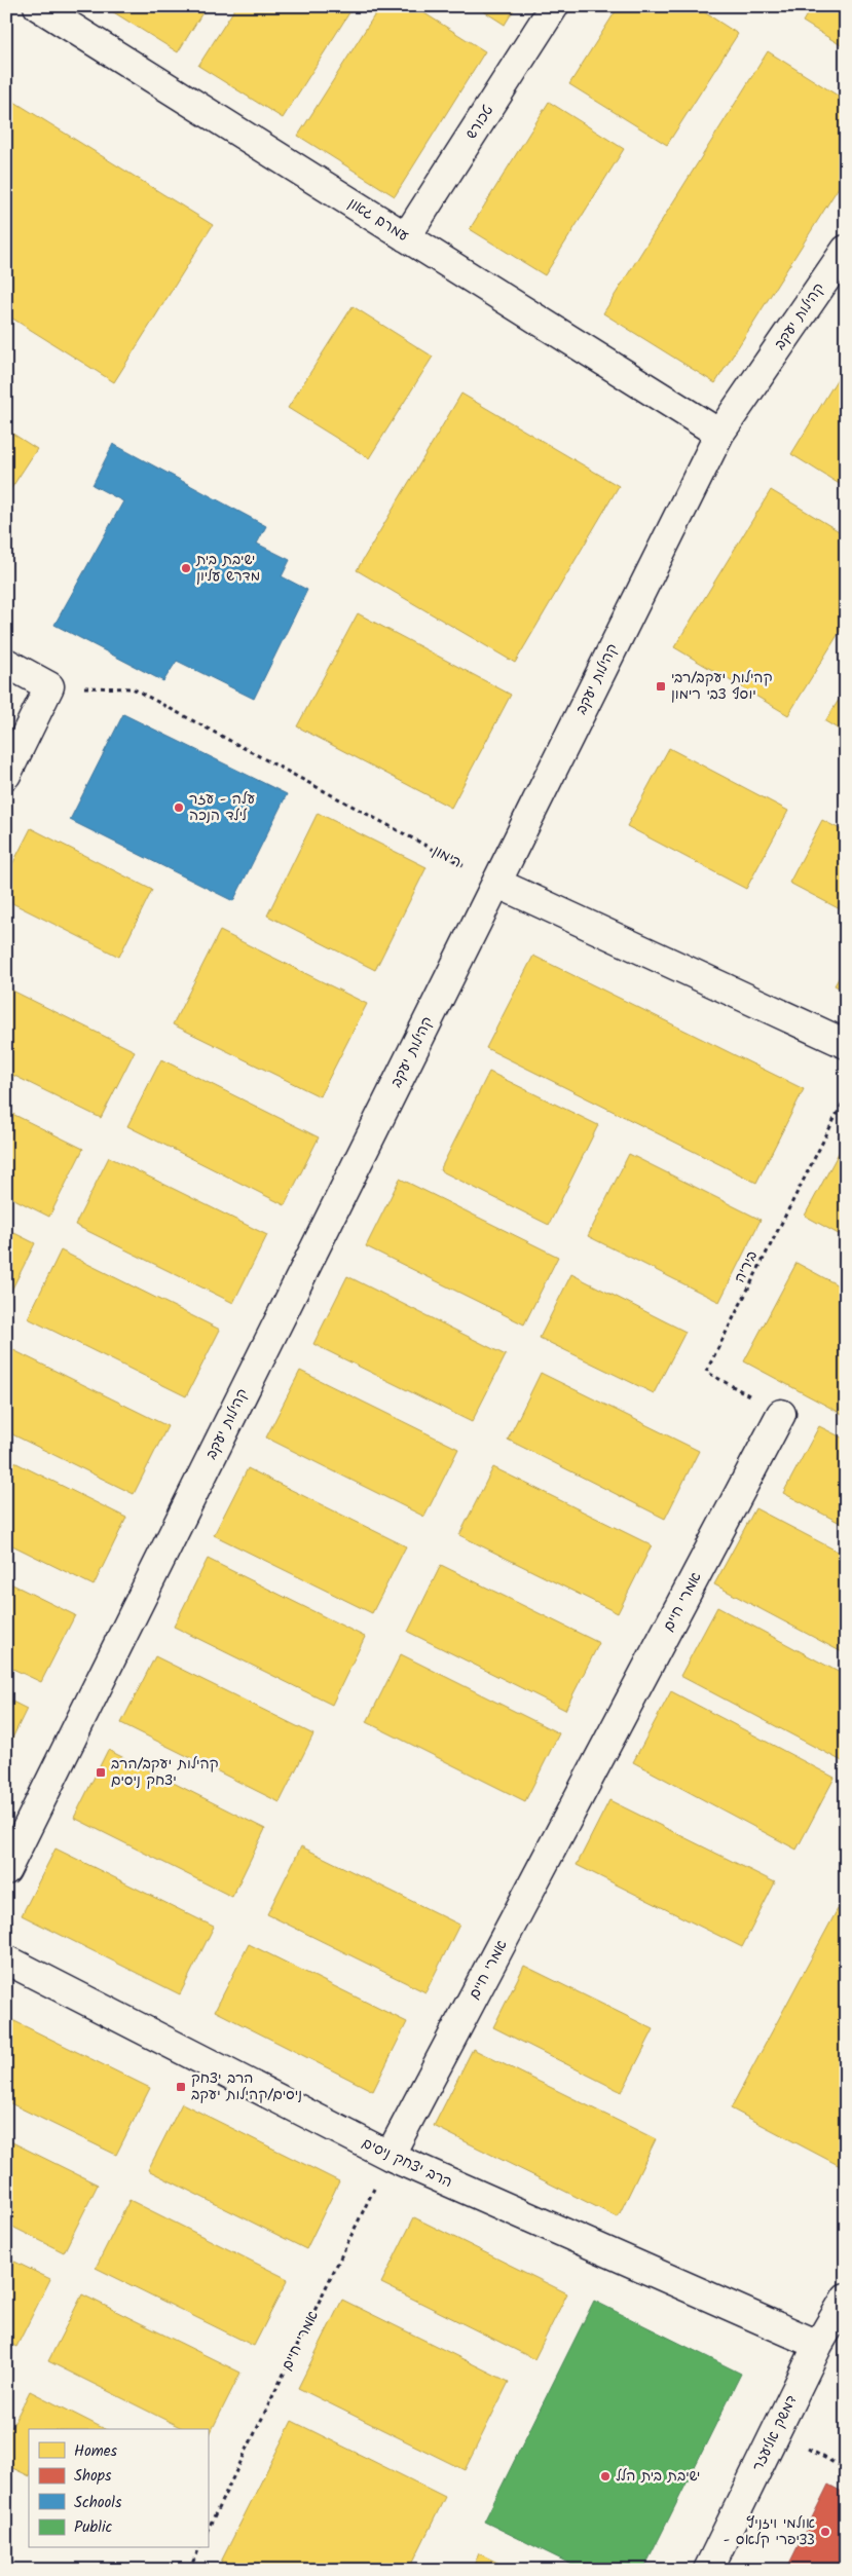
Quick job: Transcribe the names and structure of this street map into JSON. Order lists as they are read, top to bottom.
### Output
{
  "streets": {
    "street": [
      "טכורש",
      "עמרם גאון",
      "קהילות יעקב",
      "אמרי חיים",
      "הרב יצחק ניסים",
      "דמשק אליעזר"
    ],
    "path": ["רימון", "ביריה"]
  },
  "crossings": [
    ["טכורש", "עמרם גאון"],
    ["עמרם גאון", "קהילות יעקב"],
    ["קהילות יעקב", "רימון"],
    ["ביריה", "אמרי חיים"],
    ["אמרי חיים", "הרב יצחק ניסים"],
    ["הרב יצחק ניסים", "דמשק אליעזר"]
  ],
  "places": {
    "other": [
      "ישיבת בית מדרש עליון",
      "עלה - עזר לילד הנכה",
      "ישיבת בית הלל",
      "אולמי ויזניץ - צציפרי קלאס"
    ],
    "transit": ["קהילות יעקב/רבי יוסף צבי רימון", "קהילות יעקב/הרב יצחק ניסים", "הרב יצחק ניסים/קהילות יעקב"]
  },
  "legend": [
    "Homes",
    "Shops",
    "Schools",
    "Public"
  ]
}
